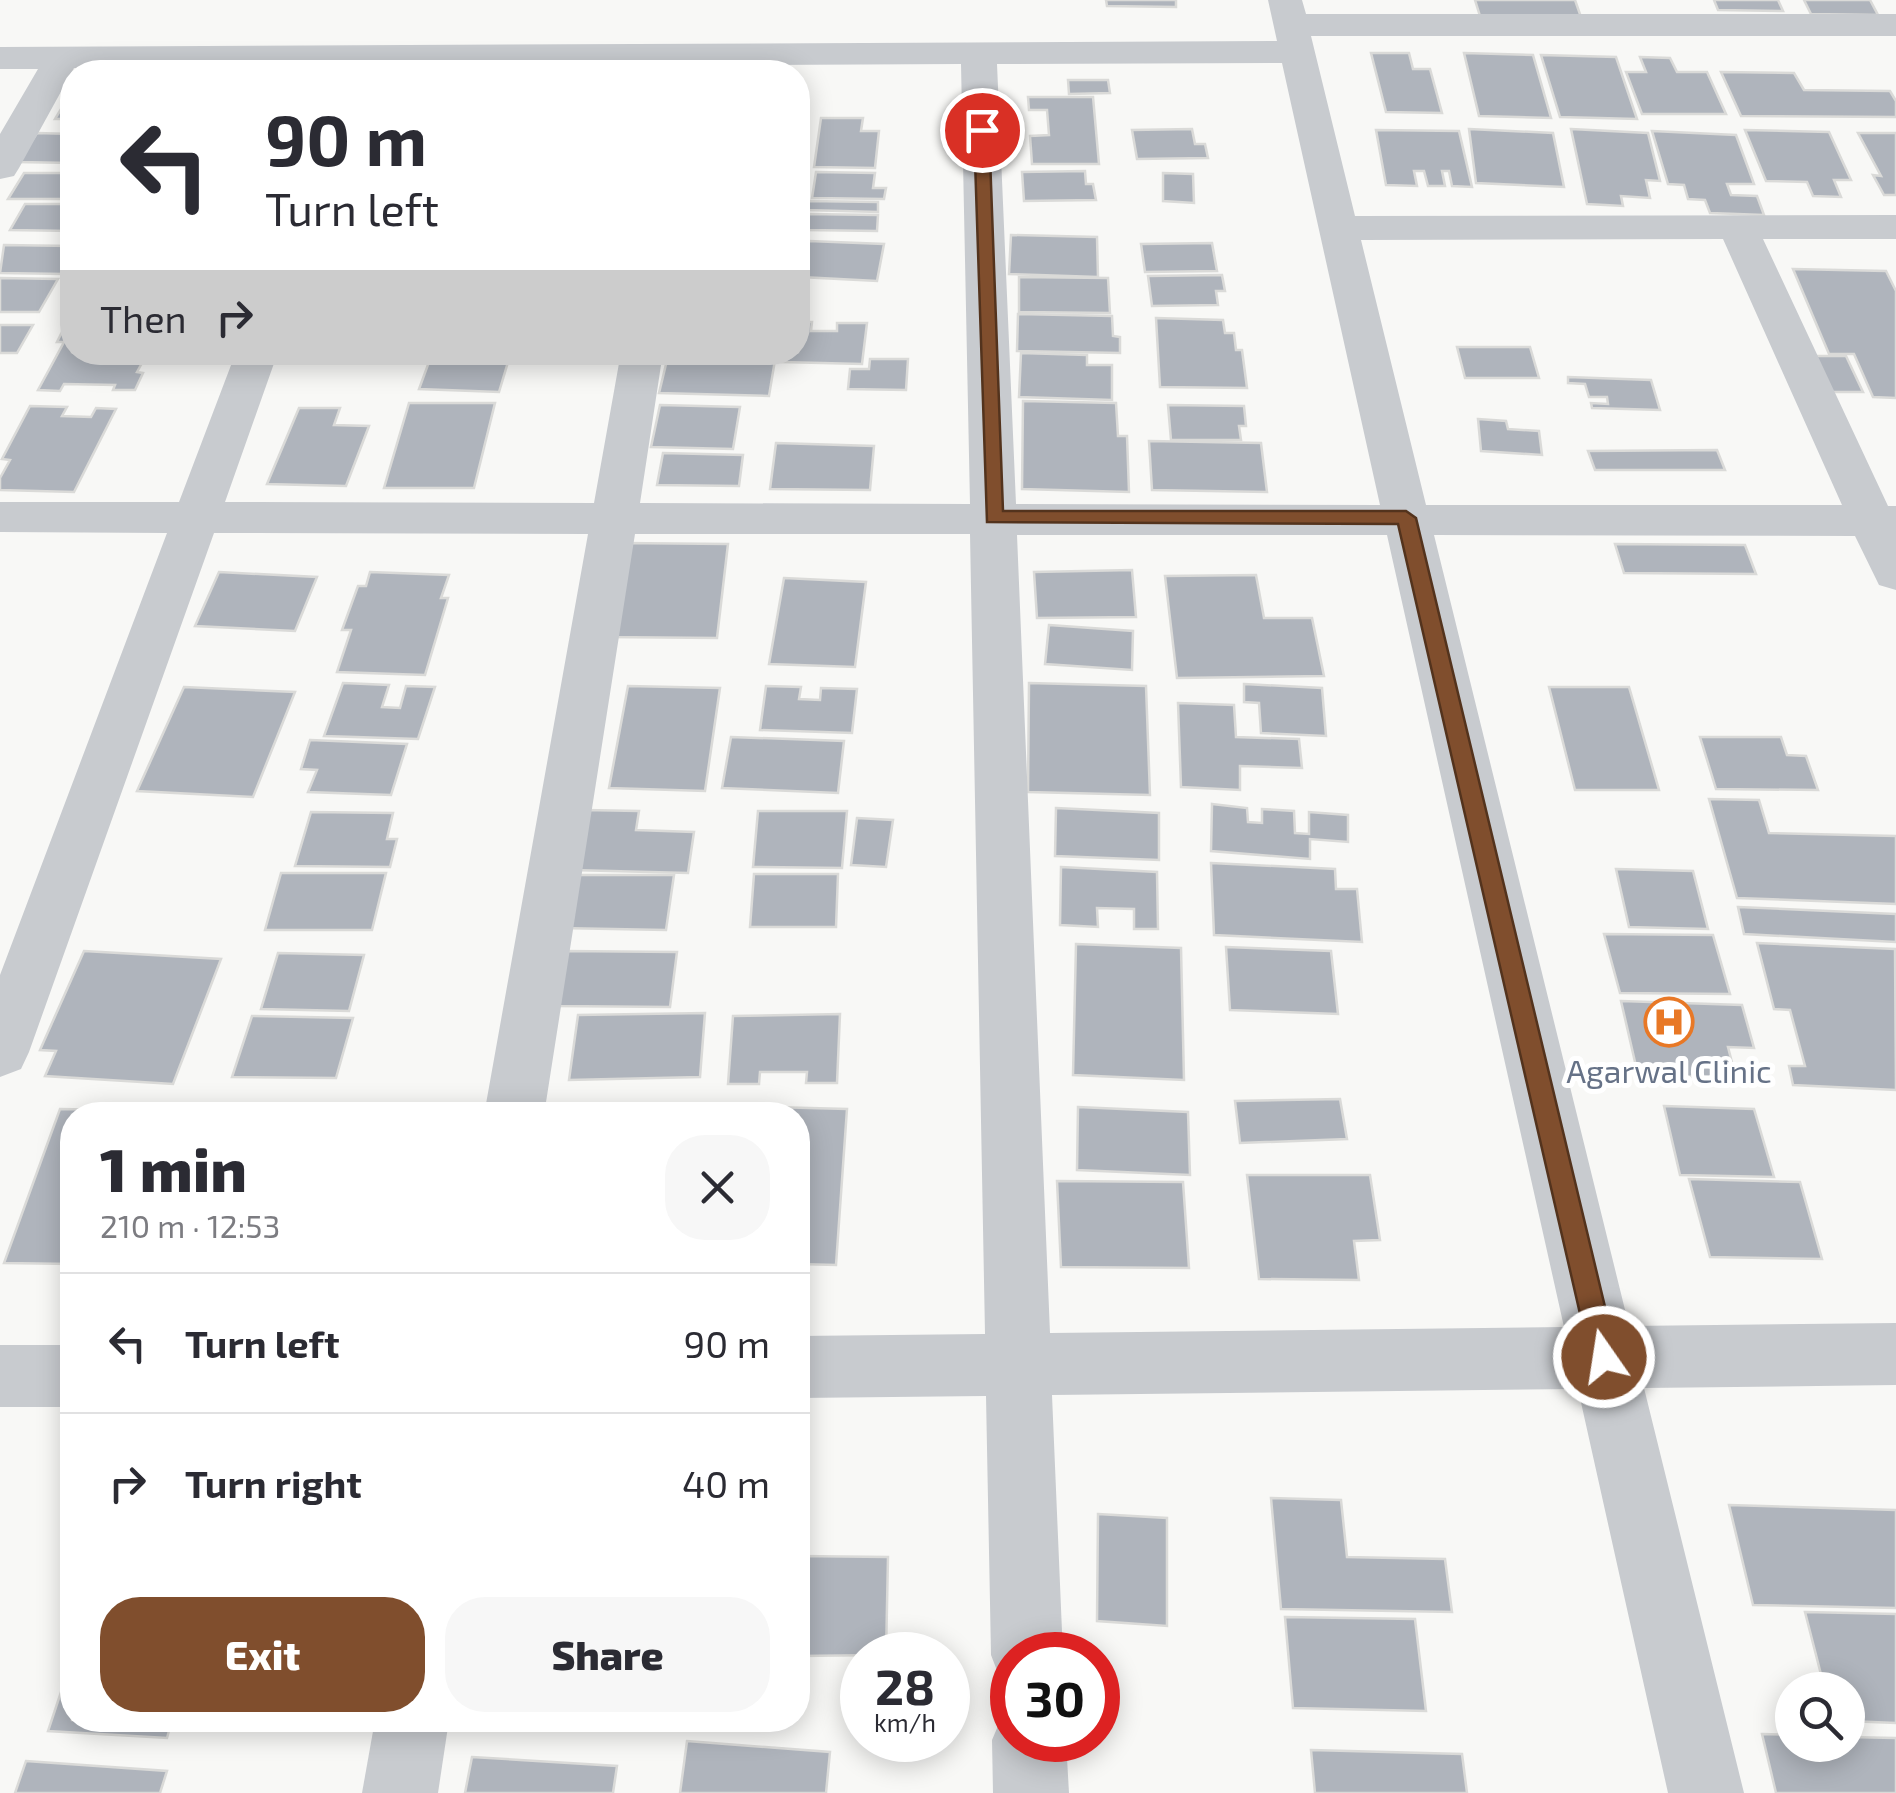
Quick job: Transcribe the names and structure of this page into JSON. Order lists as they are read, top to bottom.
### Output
{
  "places": {
    "hospital": ["Agarwal Clinic"]
  },
  "page": {
    "turn": ["90 m", "Turn left"],
    "then": "Then",
    "heading": ["1 min", "210 m · 12:53"],
    "list": [
      {
        "name": "Turn left",
        "value": "90 m"
      },
      {
        "name": "Turn right",
        "value": "40 m"
      }
    ],
    "buttons": ["Exit", "Share"],
    "speed": "28 km/h",
    "limit": "30"
  }
}
